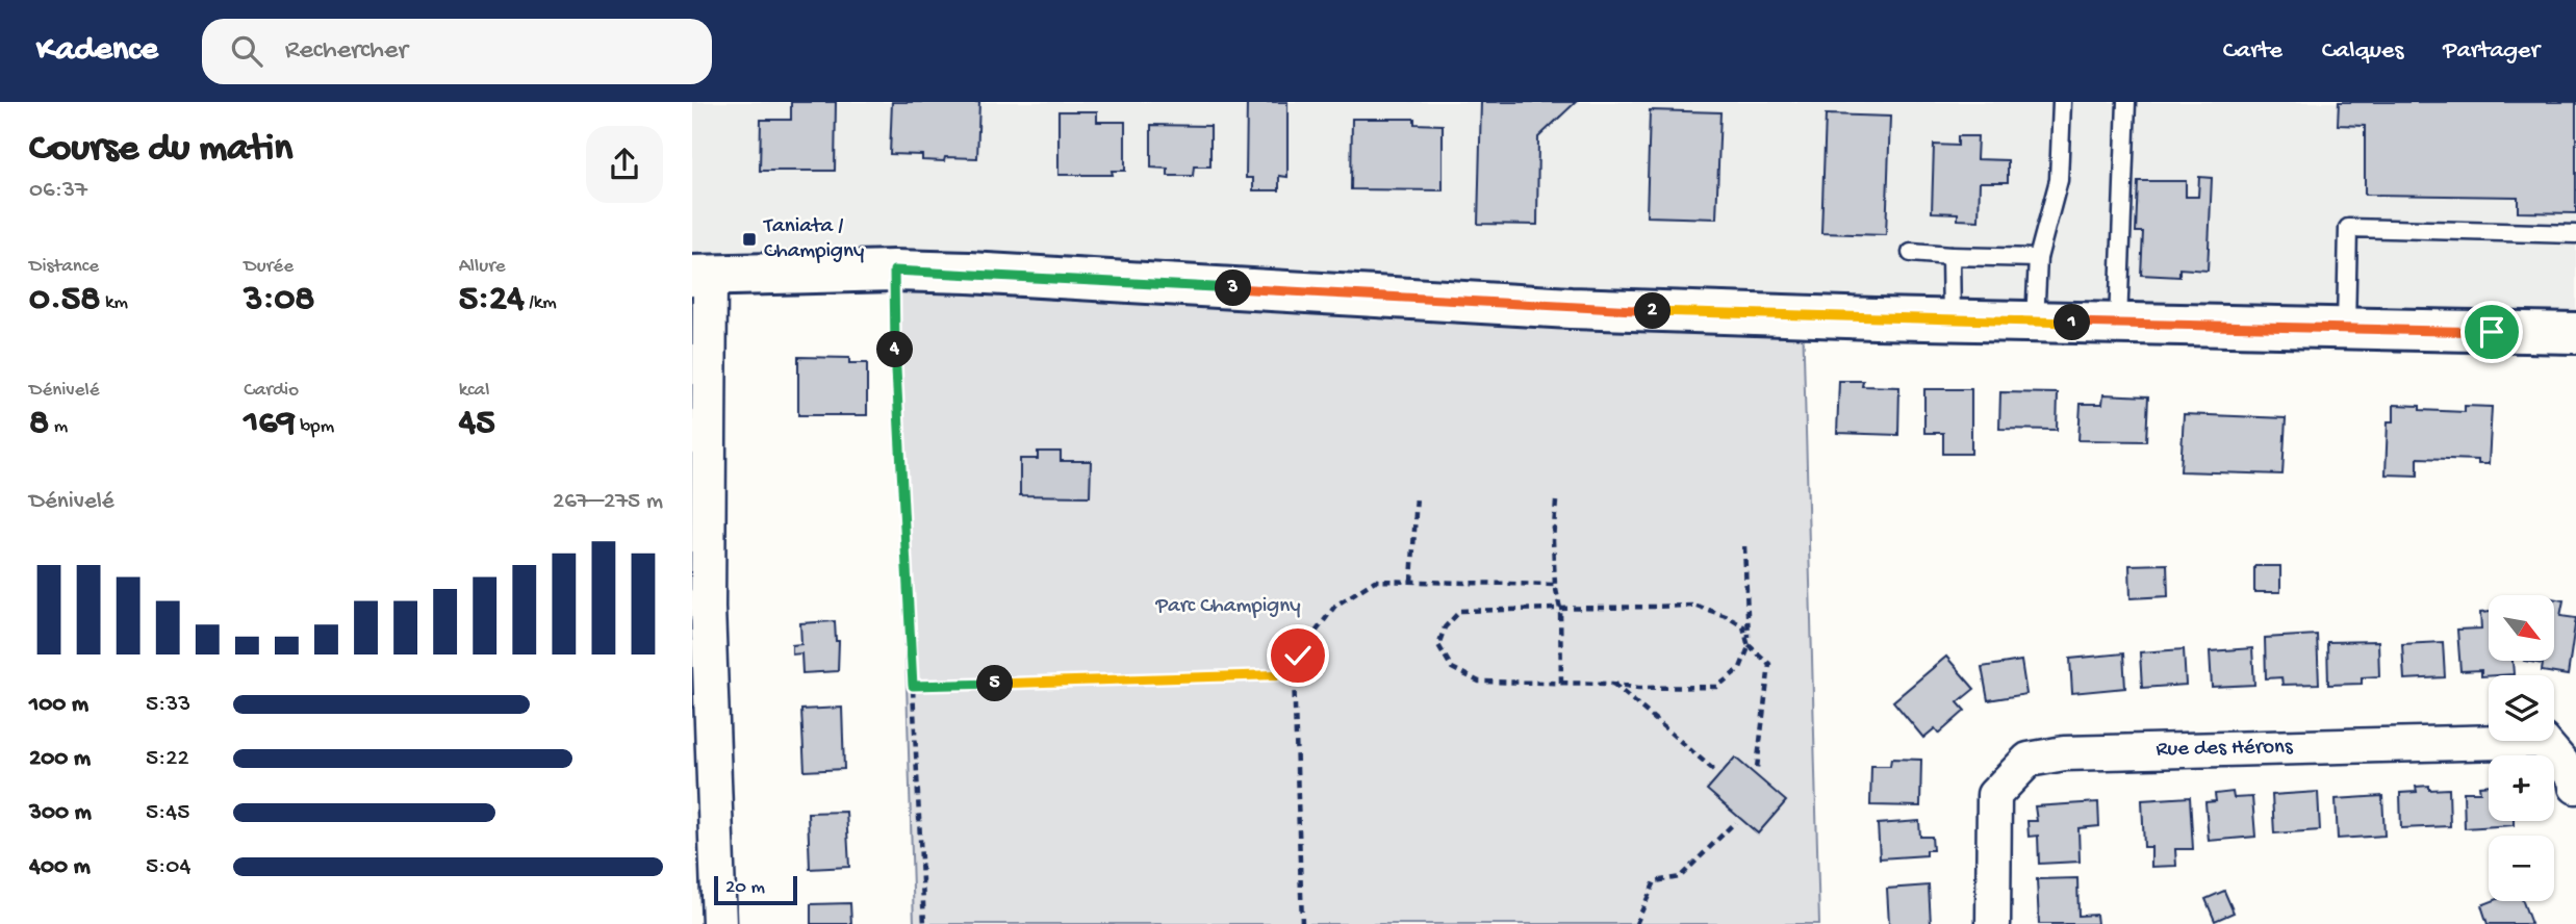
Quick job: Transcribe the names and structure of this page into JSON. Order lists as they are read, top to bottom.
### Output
{
  "streets": {
    "street": ["Rue des Hérons"]
  },
  "parks": ["Parc Champigny"],
  "places": {
    "transit": ["Taniata / Champigny"]
  },
  "scale_bar": "20 m",
  "north": "bottom right",
  "page": {
    "header": "Kadence",
    "search": "Rechercher",
    "nav": ["Carte", "Calques", "Partager"],
    "heading": ["Course du matin", "06:37"],
    "stats": [
      ["Distance", "0.58 km"],
      ["Durée", "3:08"],
      ["Allure", "5:24 /km"],
      ["Dénivelé", "8 m"],
      ["Cardio", "169 bpm"],
      ["kcal", "45"]
    ],
    "pins": [
      "3",
      "2",
      "1",
      "4",
      "5"
    ],
    "chart": ["Dénivelé", "267–275 m"],
    "map_buttons": ["+", "−"],
    "list": [
      {
        "name": "100 m",
        "note": "5:33"
      },
      {
        "name": "200 m",
        "note": "5:22"
      },
      {
        "name": "300 m",
        "note": "5:45"
      },
      {
        "name": "400 m",
        "note": "5:04"
      }
    ],
    "scale": "20 m"
  }
}
